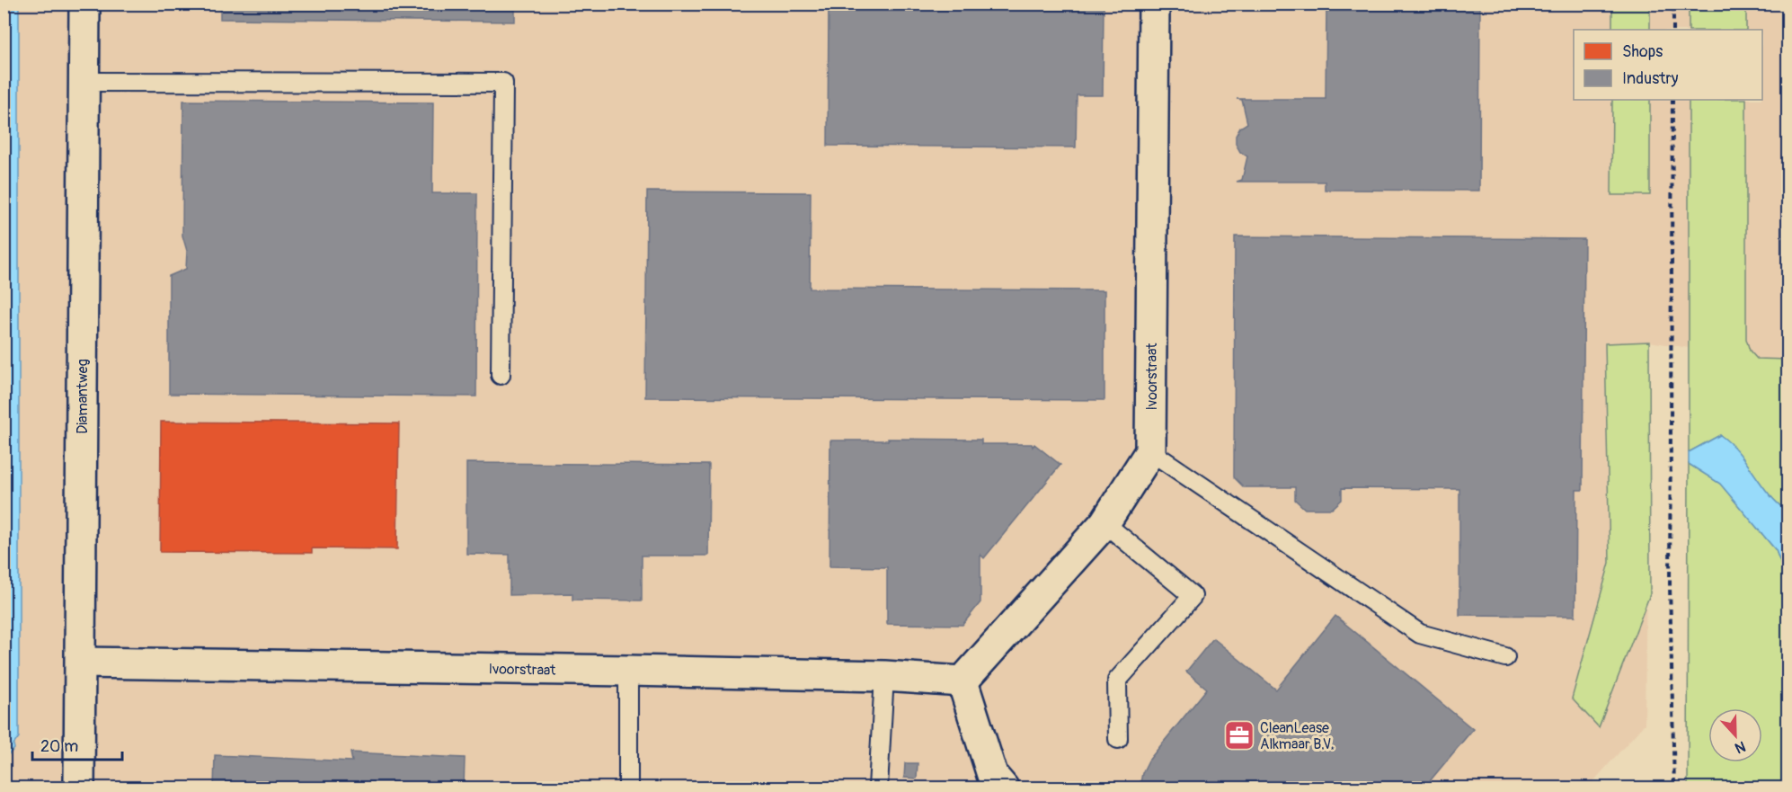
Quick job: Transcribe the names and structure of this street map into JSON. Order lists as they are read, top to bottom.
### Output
{
  "streets": {
    "street": ["Ivoorstraat", "Diamantweg"]
  },
  "crossings": [
    ["Ivoorstraat", "Diamantweg"]
  ],
  "places": {
    "office": ["CleanLease Alkmaar B.V."]
  },
  "legend": ["Shops", "Industry"],
  "scale_bar": "20 m",
  "north": "bottom"
}
